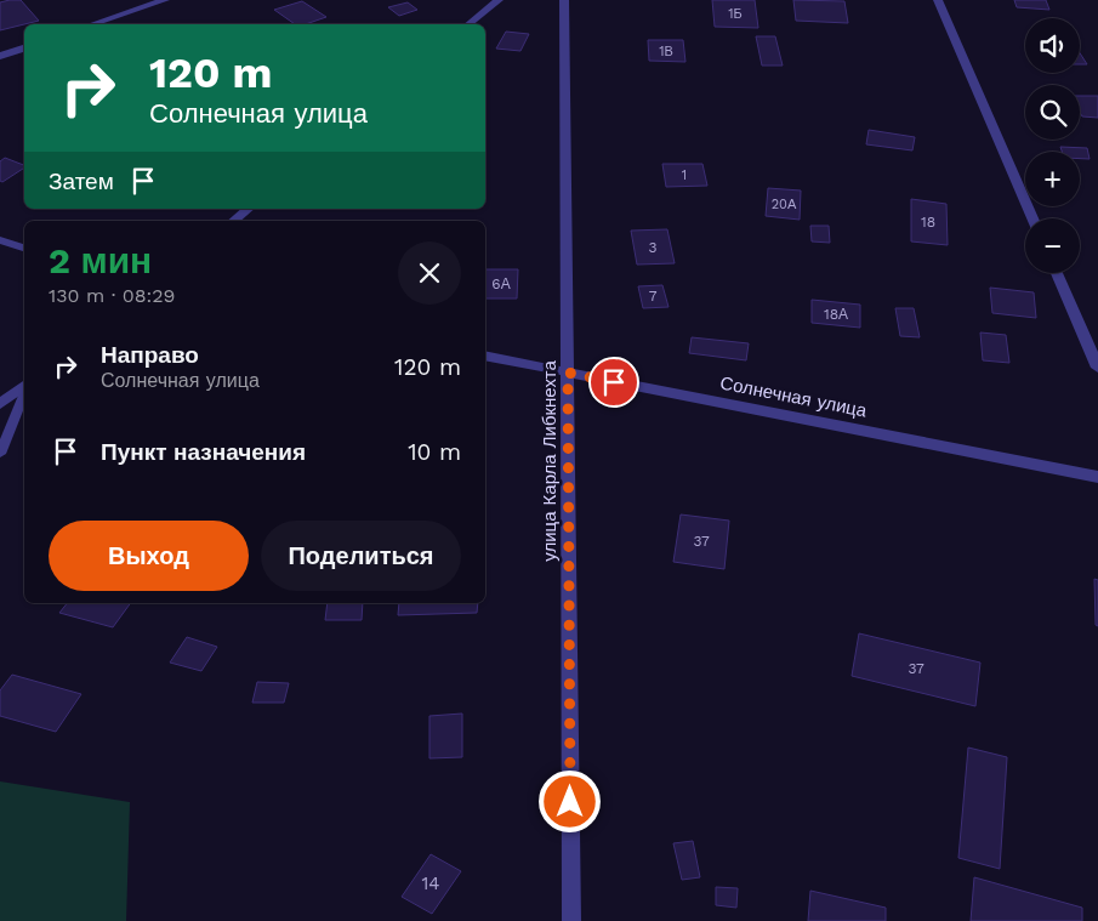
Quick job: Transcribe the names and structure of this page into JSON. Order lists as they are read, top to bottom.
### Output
{
  "streets": {
    "street": ["Солнечная улица", "улица Карла Либкнехта"]
  },
  "crossings": [
    ["Солнечная улица", "улица Карла Либкнехта"]
  ],
  "house_numbers": [
    "1Б",
    "1В",
    "1",
    "20А",
    "18",
    "3",
    "6А",
    "7",
    "18А",
    "37",
    "37",
    "14"
  ],
  "page": {
    "map_buttons": ["+", "−"],
    "turn": ["120 m", "Солнечная улица"],
    "then": "Затем",
    "heading": ["2 мин", "130 m · 08:29"],
    "list": [
      {
        "name": "Направо",
        "note": "Солнечная улица",
        "value": "120 m"
      },
      {
        "name": "Пункт назначения",
        "value": "10 m"
      }
    ],
    "buttons": ["Выход", "Поделиться"]
  }
}
